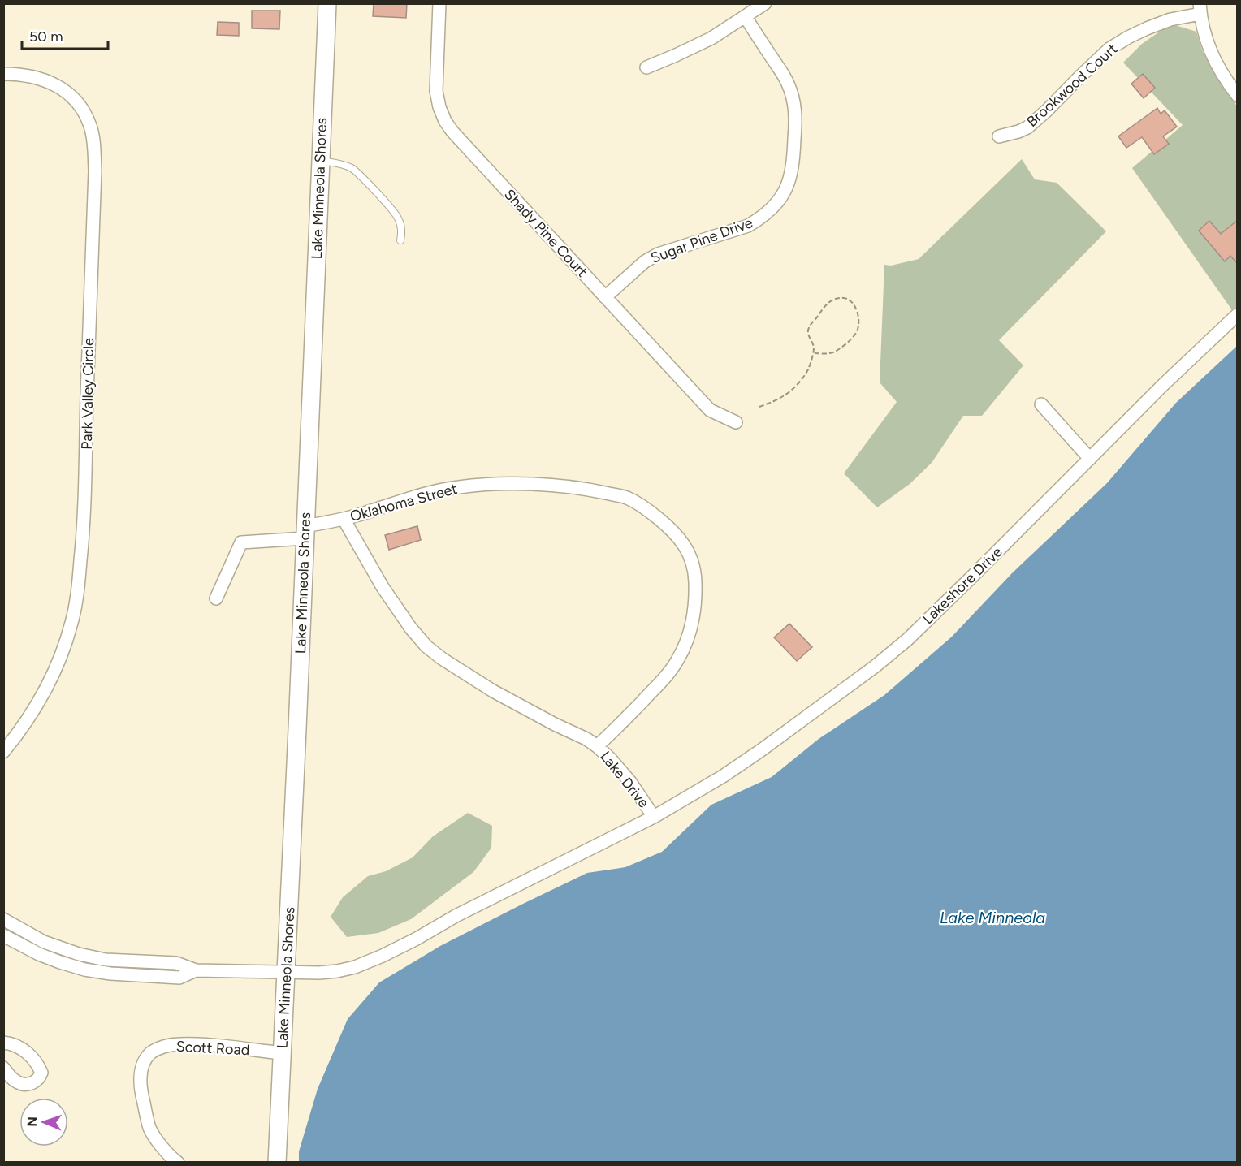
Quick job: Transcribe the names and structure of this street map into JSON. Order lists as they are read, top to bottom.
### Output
{
  "streets": {
    "main road": ["Lake Minneola Shores"],
    "street": [
      "Brookwood Court",
      "Shady Pine Court",
      "Sugar Pine Drive",
      "Park Valley Circle",
      "Oklahoma Street",
      "Lakeshore Drive",
      "Lake Drive",
      "Scott Road"
    ]
  },
  "crossings": [
    ["Lake Minneola Shores", "Oklahoma Street"],
    ["Lake Minneola Shores", "Lake Drive"],
    ["Lake Minneola Shores", "Scott Road"],
    ["Shady Pine Court", "Sugar Pine Drive"],
    ["Oklahoma Street", "Lake Drive"],
    ["Lakeshore Drive", "Lake Drive"]
  ],
  "water": ["Lake Minneola"],
  "scale_bar": "50 m",
  "north": "left"
}
